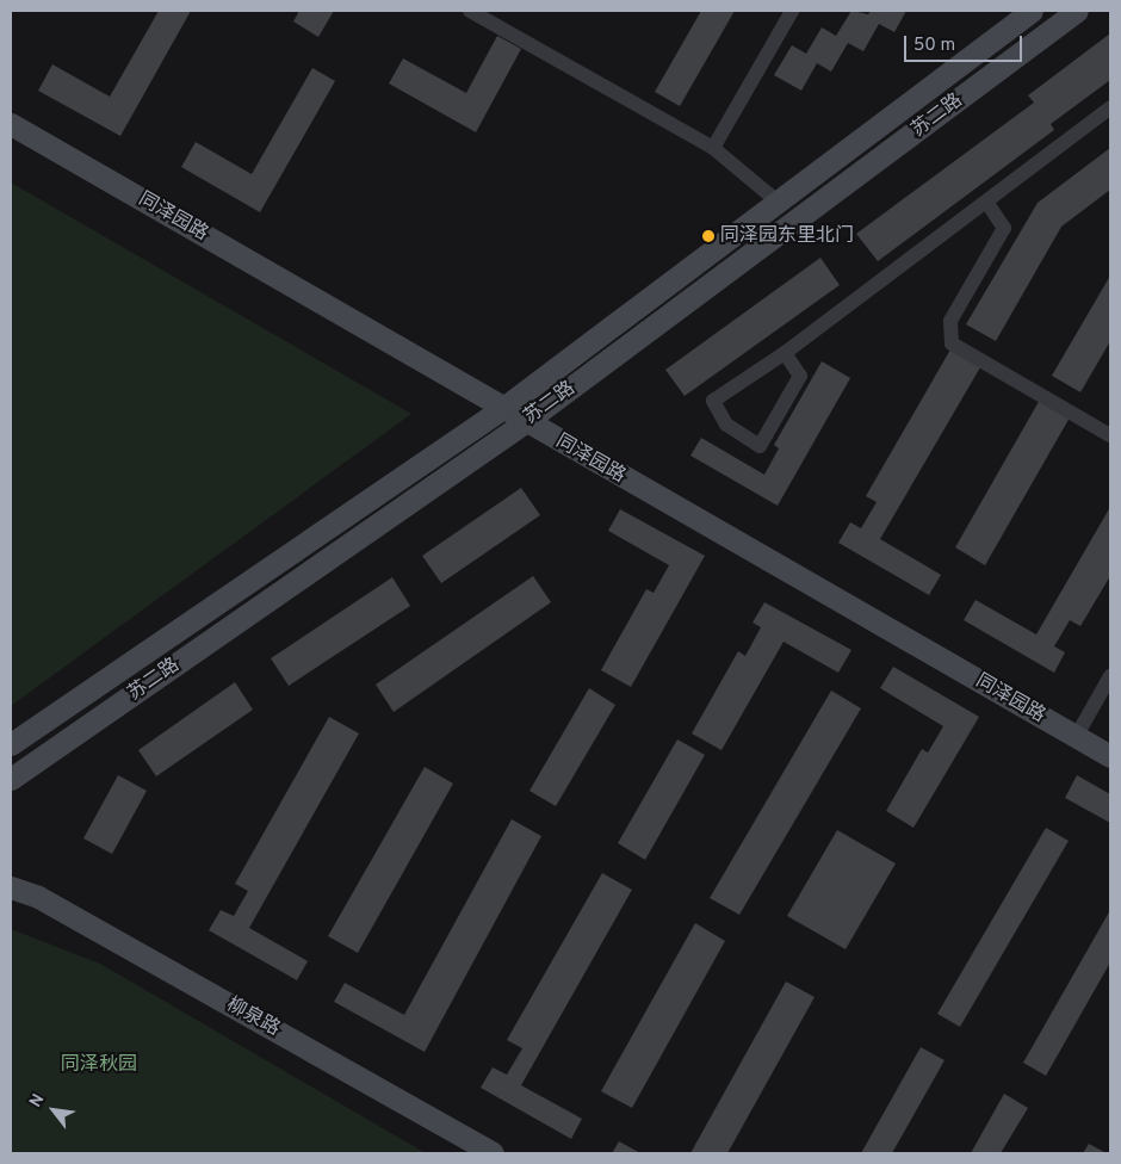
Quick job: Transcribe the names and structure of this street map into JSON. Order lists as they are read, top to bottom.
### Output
{
  "streets": {
    "street": ["苏二路", "同泽园路", "柳泉路"]
  },
  "crossings": [
    ["苏二路", "同泽园路"]
  ],
  "parks": ["同泽秋园"],
  "places": ["同泽园东里北门"],
  "scale_bar": "50 m",
  "north": "top left"
}
